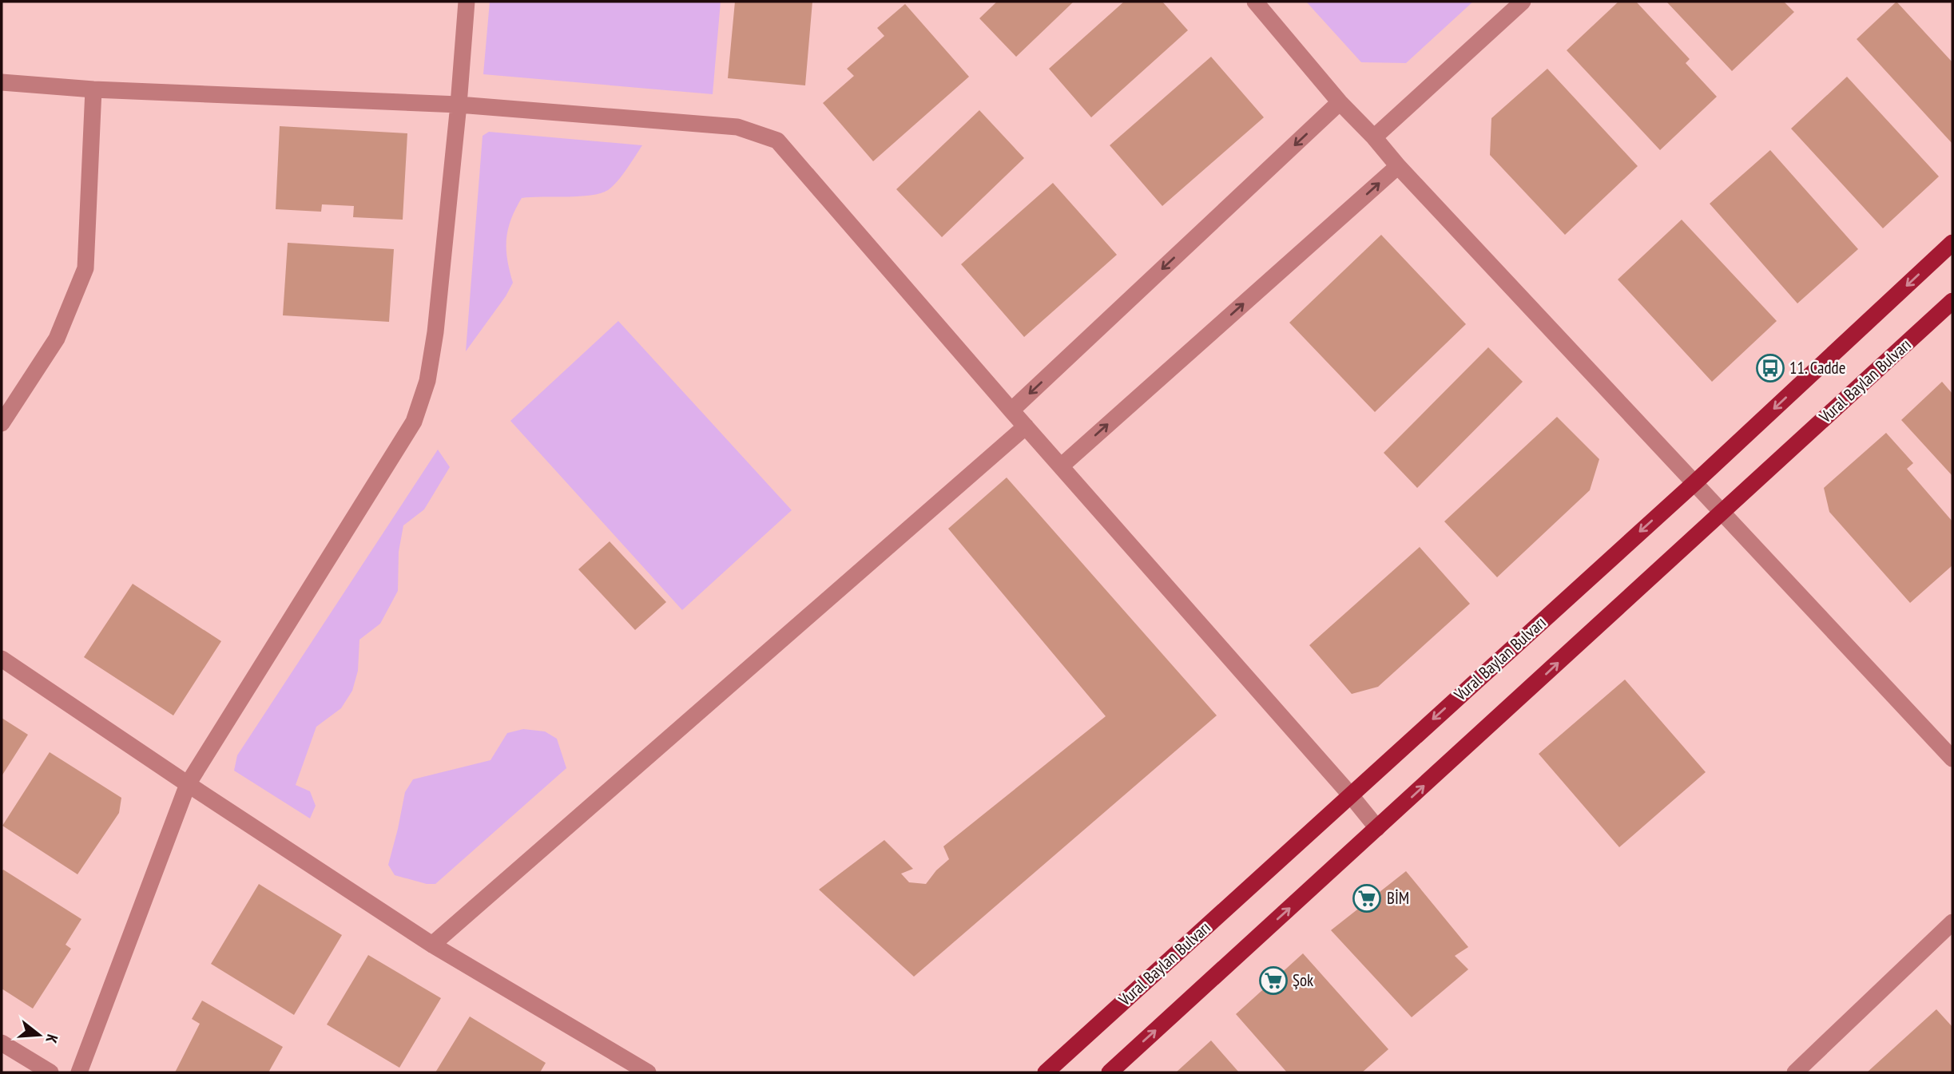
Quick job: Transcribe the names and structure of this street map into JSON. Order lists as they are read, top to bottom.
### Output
{
  "streets": {
    "main road": ["Vural Baylan Bulvarı"]
  },
  "places": {
    "bus stop": ["11. Cadde"],
    "supermarket": ["BİM", "Şok"]
  },
  "north": "right"
}
